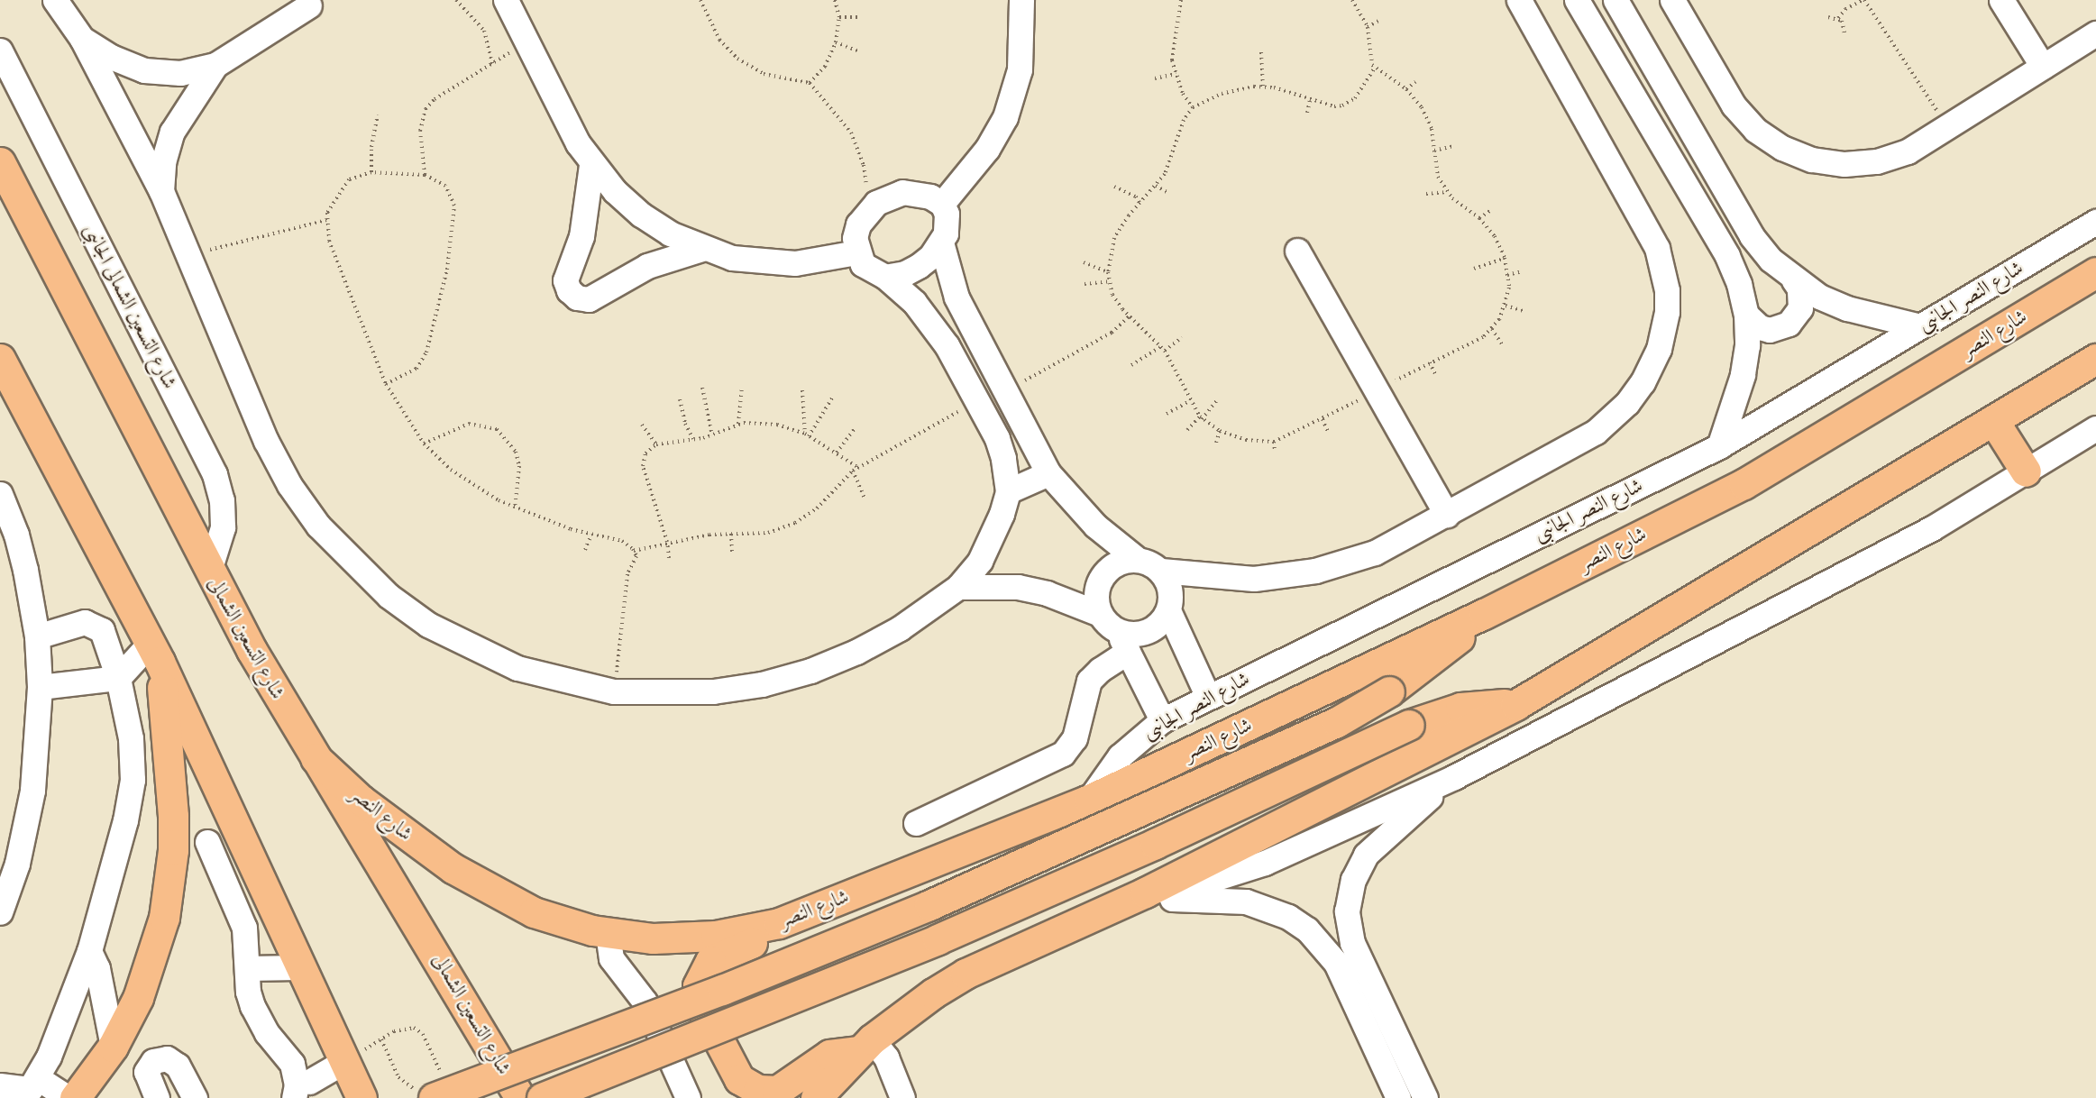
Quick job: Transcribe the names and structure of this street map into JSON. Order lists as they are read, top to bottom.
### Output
{
  "streets": {
    "main road": ["شارع النصر", "شارع التسعين الشمالى"],
    "street": ["شارع النصر الجانبى", "شارع التسعين الشمالى الجانبى"]
  },
  "crossings": [
    ["شارع النصر الجانبى", "شارع النصر"],
    ["شارع التسعين الشمالى الجانبى", "شارع التسعين الشمالى"],
    ["شارع النصر", "شارع التسعين الشمالى"]
  ]
}
